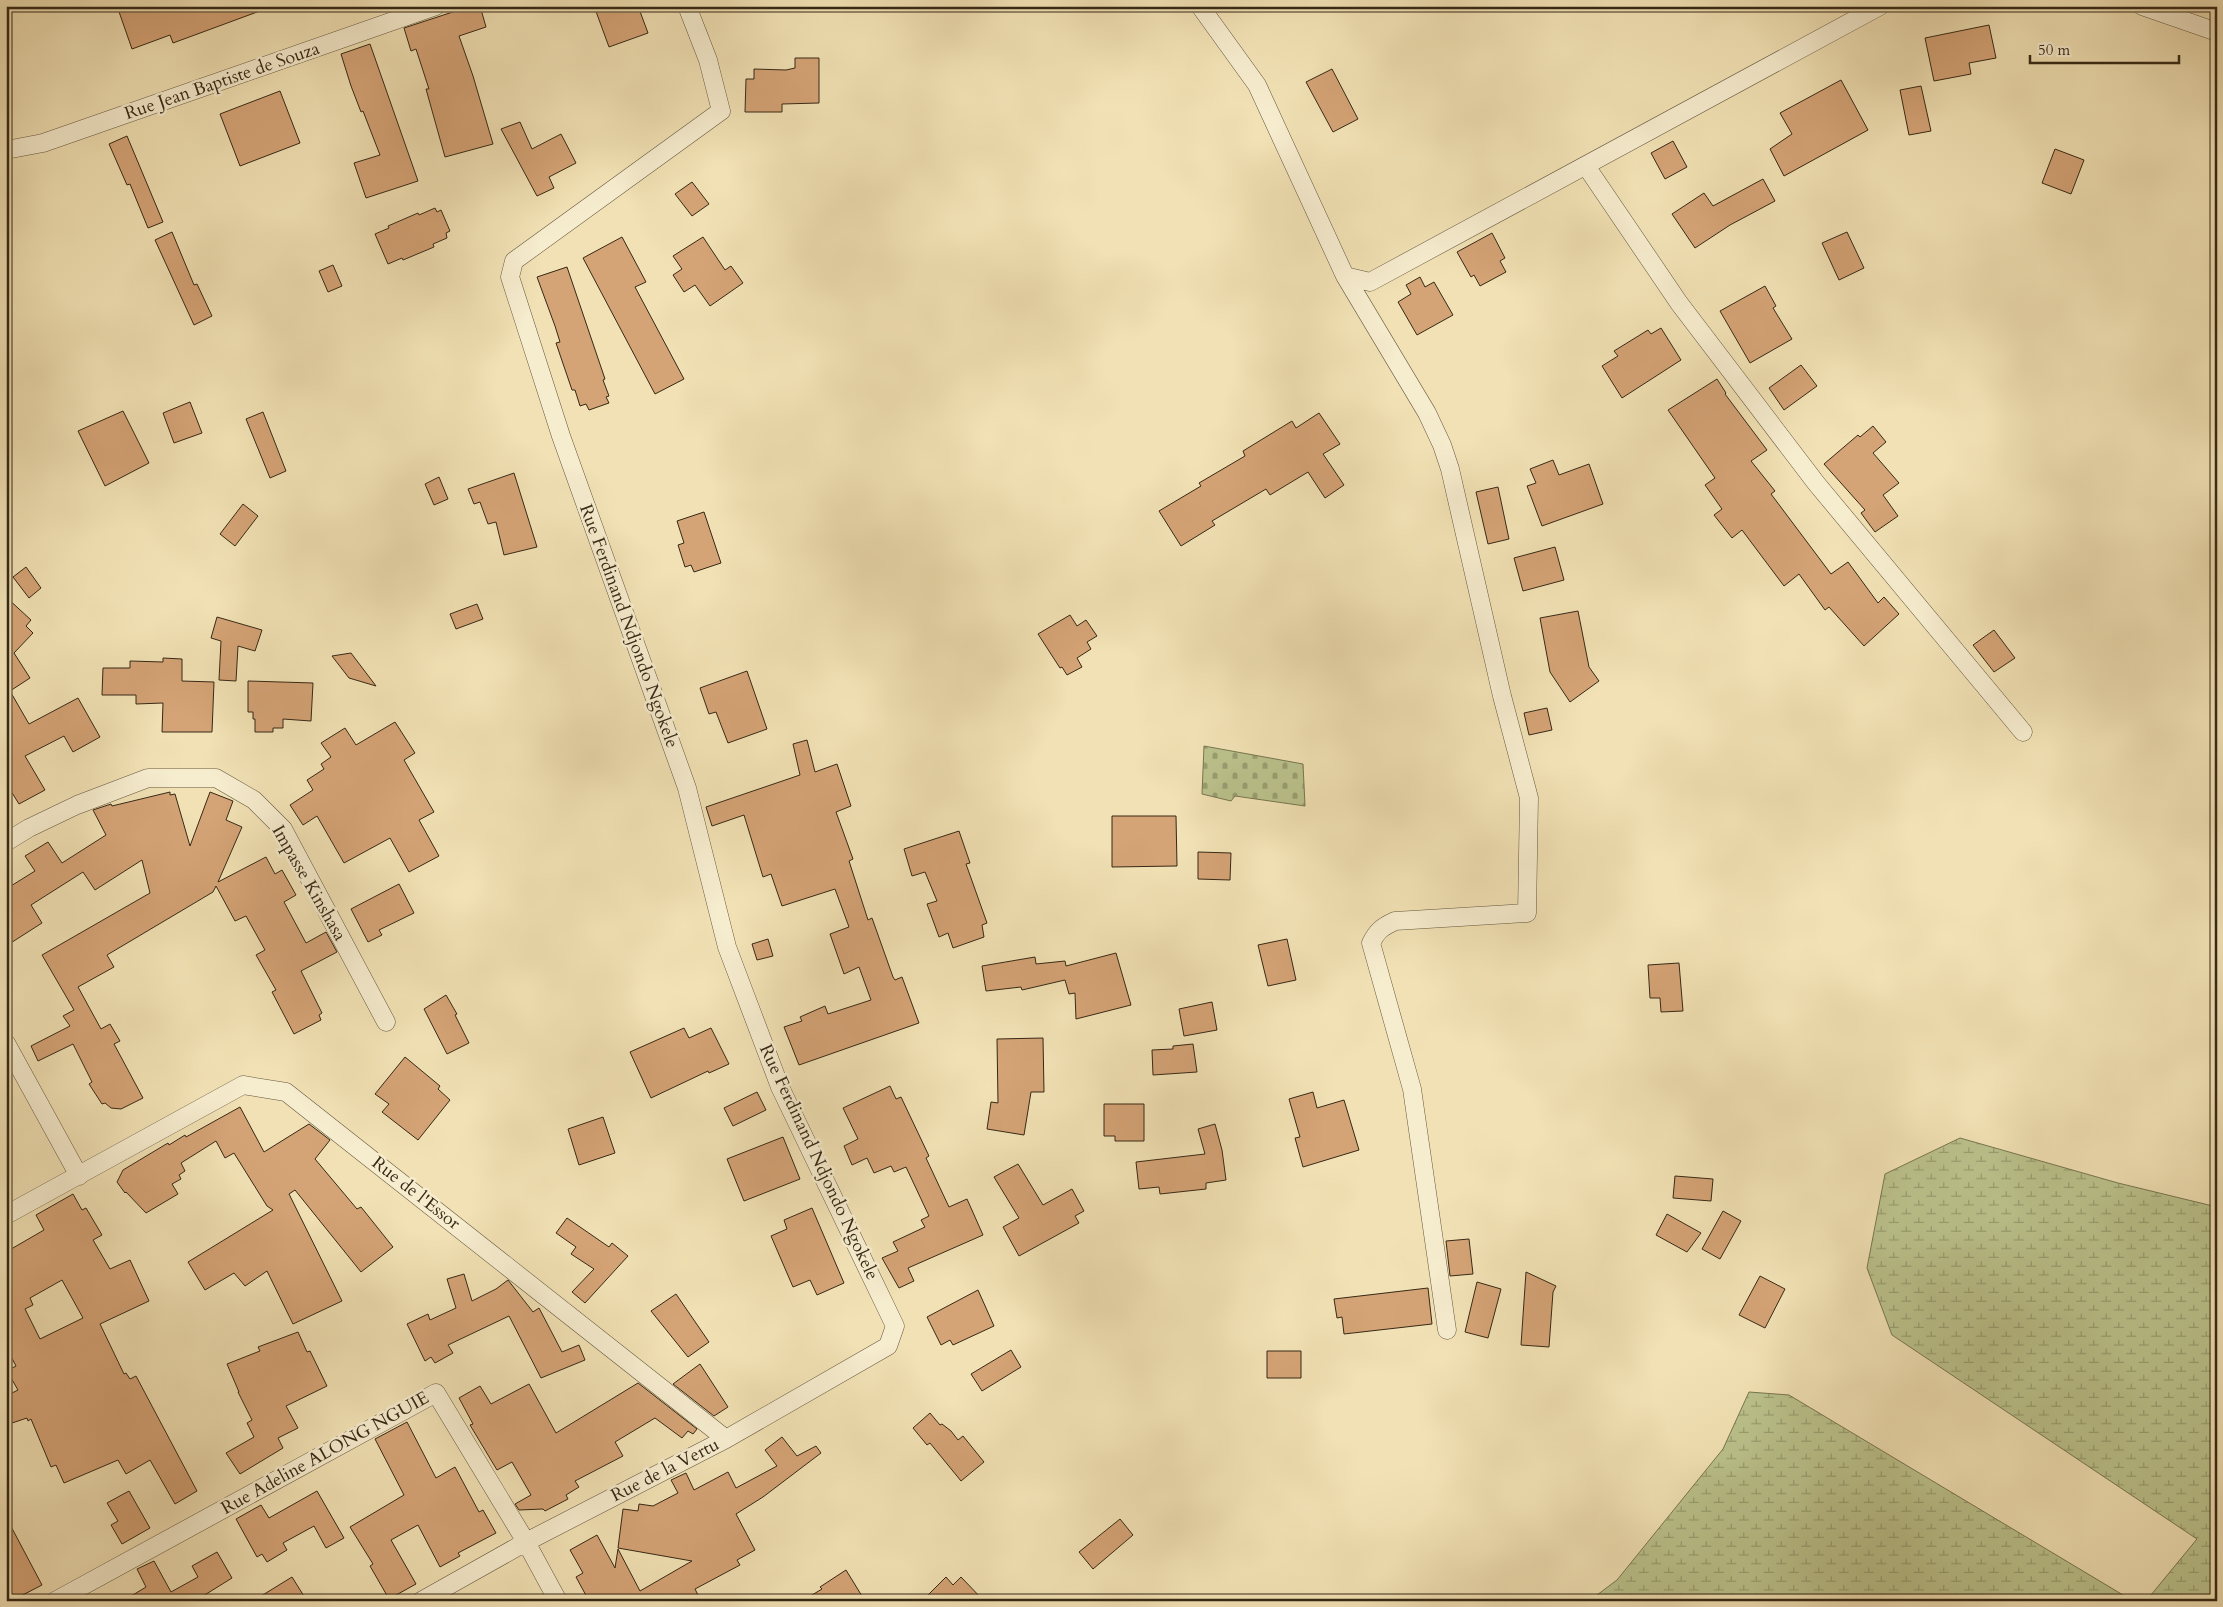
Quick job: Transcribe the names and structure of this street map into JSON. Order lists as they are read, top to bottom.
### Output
{
  "streets": {
    "street": [
      "Rue Jean Baptiste de Souza",
      "Rue Ferdinand Ndjondo Ngokele",
      "Impasse Kinshasa",
      "Rue de l'Essor",
      "Rue Adeline ALONG NGUIE",
      "Rue de la Vertu"
    ]
  },
  "crossings": [
    ["Rue Ferdinand Ndjondo Ngokele", "Rue de la Vertu"],
    ["Rue de l'Essor", "Rue de la Vertu"],
    ["Rue Adeline ALONG NGUIE", "Rue de la Vertu"]
  ],
  "scale_bar": "50 m"
}
